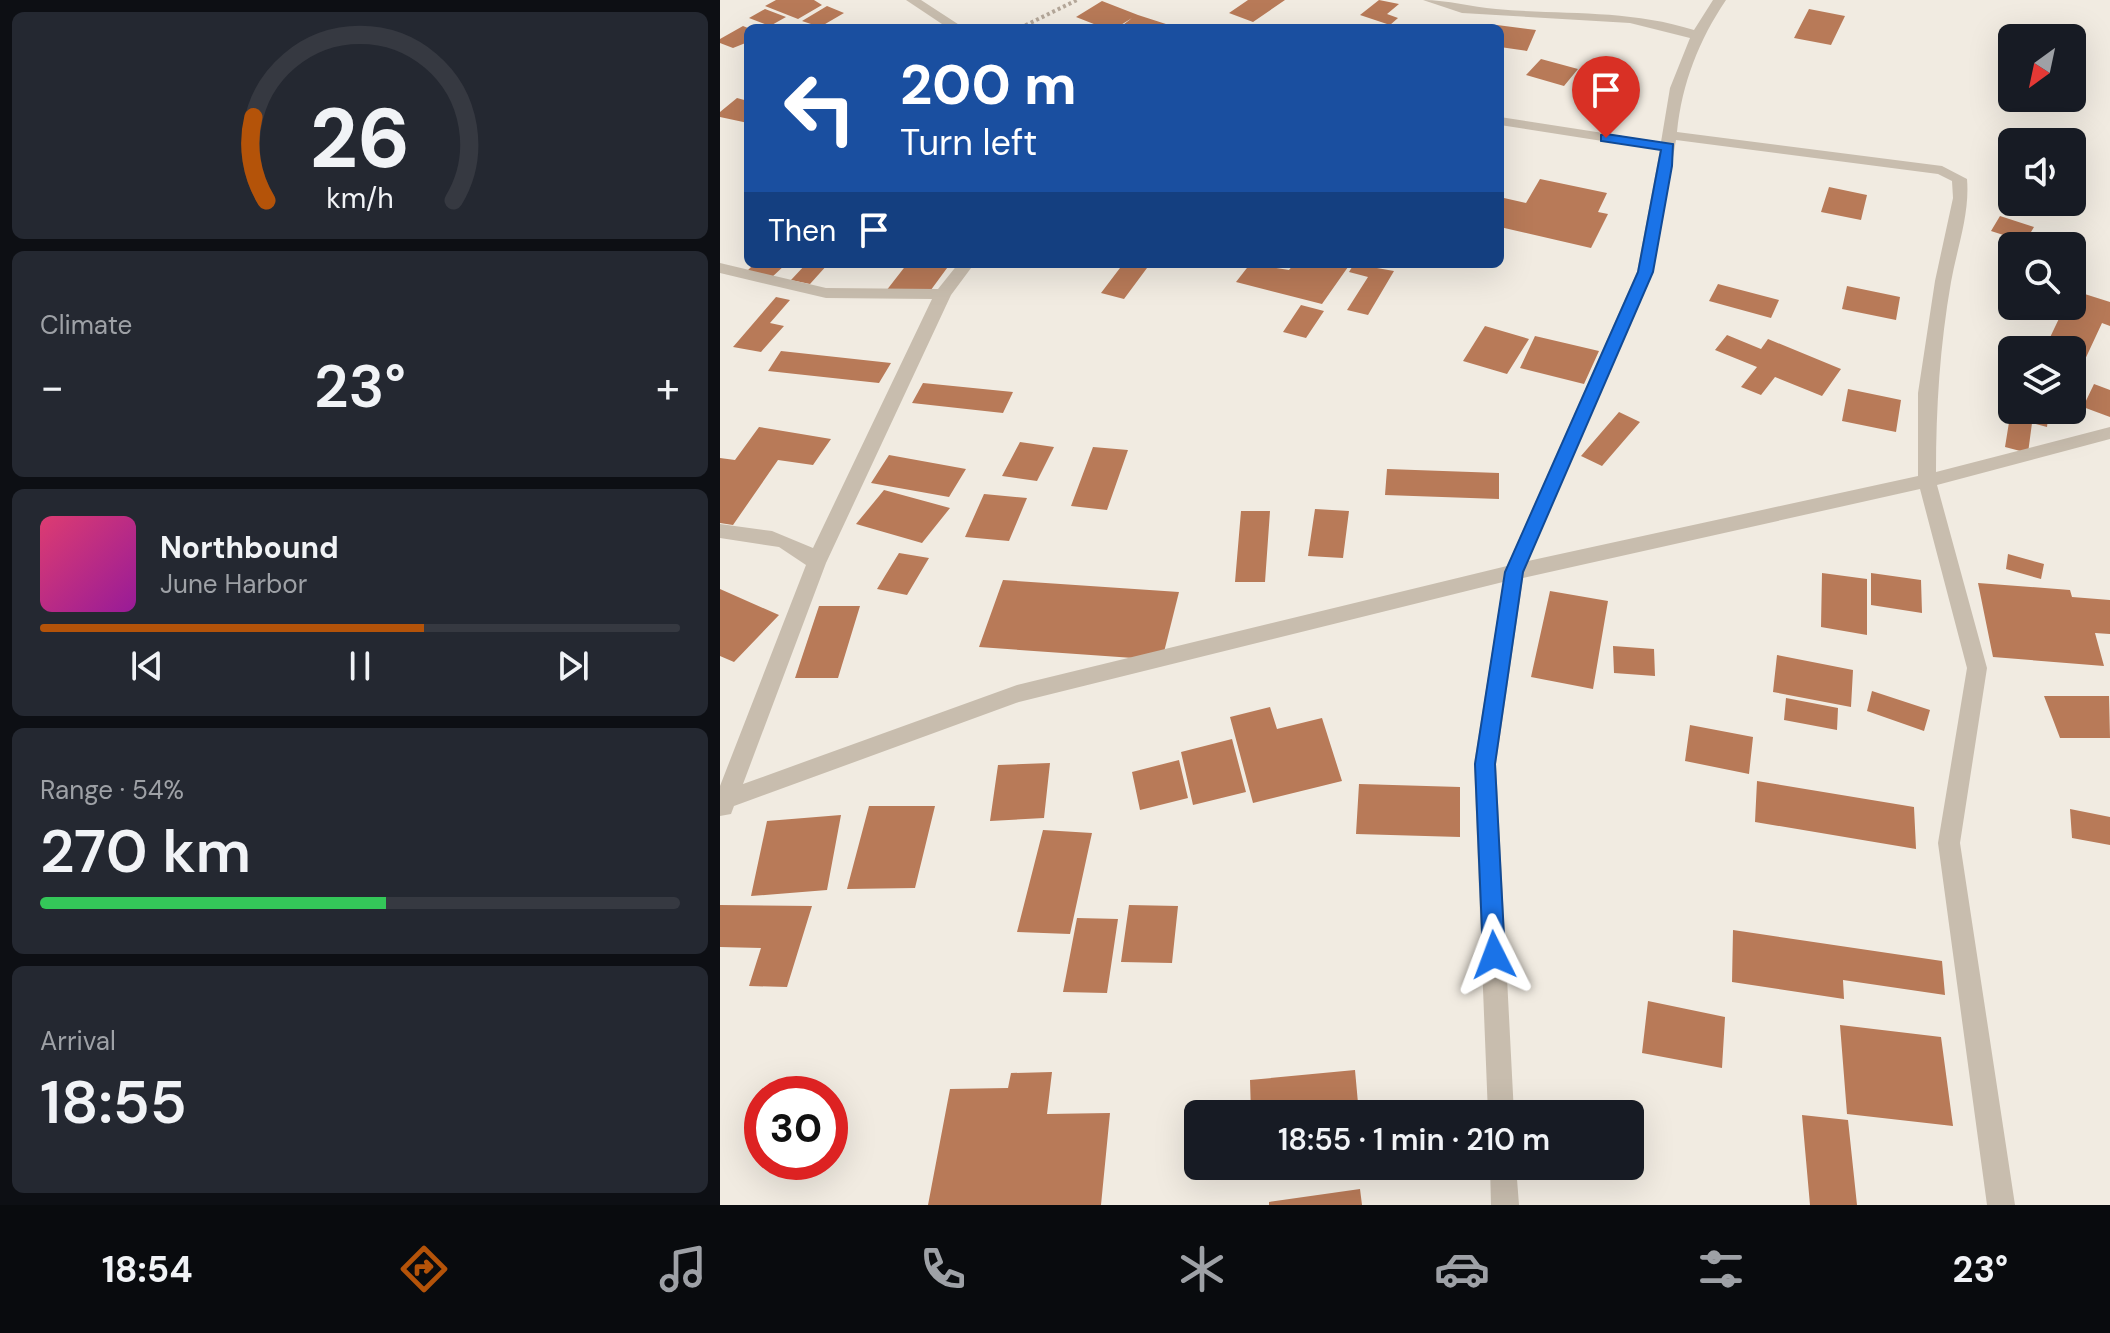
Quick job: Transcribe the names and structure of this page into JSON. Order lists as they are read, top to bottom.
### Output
{
  "north": "bottom left",
  "page": {
    "turn": ["200 m", "Turn left"],
    "then": "Then",
    "tile": [
      "Climate",
      ["Range · 54%", "270 km"],
      ["Arrival", "18:55"]
    ],
    "heat": ["−", "23°", "+"],
    "song": ["Northbound", "June Harbor"],
    "limit": "30",
    "trip": "18:55 · 1 min · 210 m",
    "tabs": ["18:54", "23°"],
    "gauge": ["26", "km/h"]
  }
}
